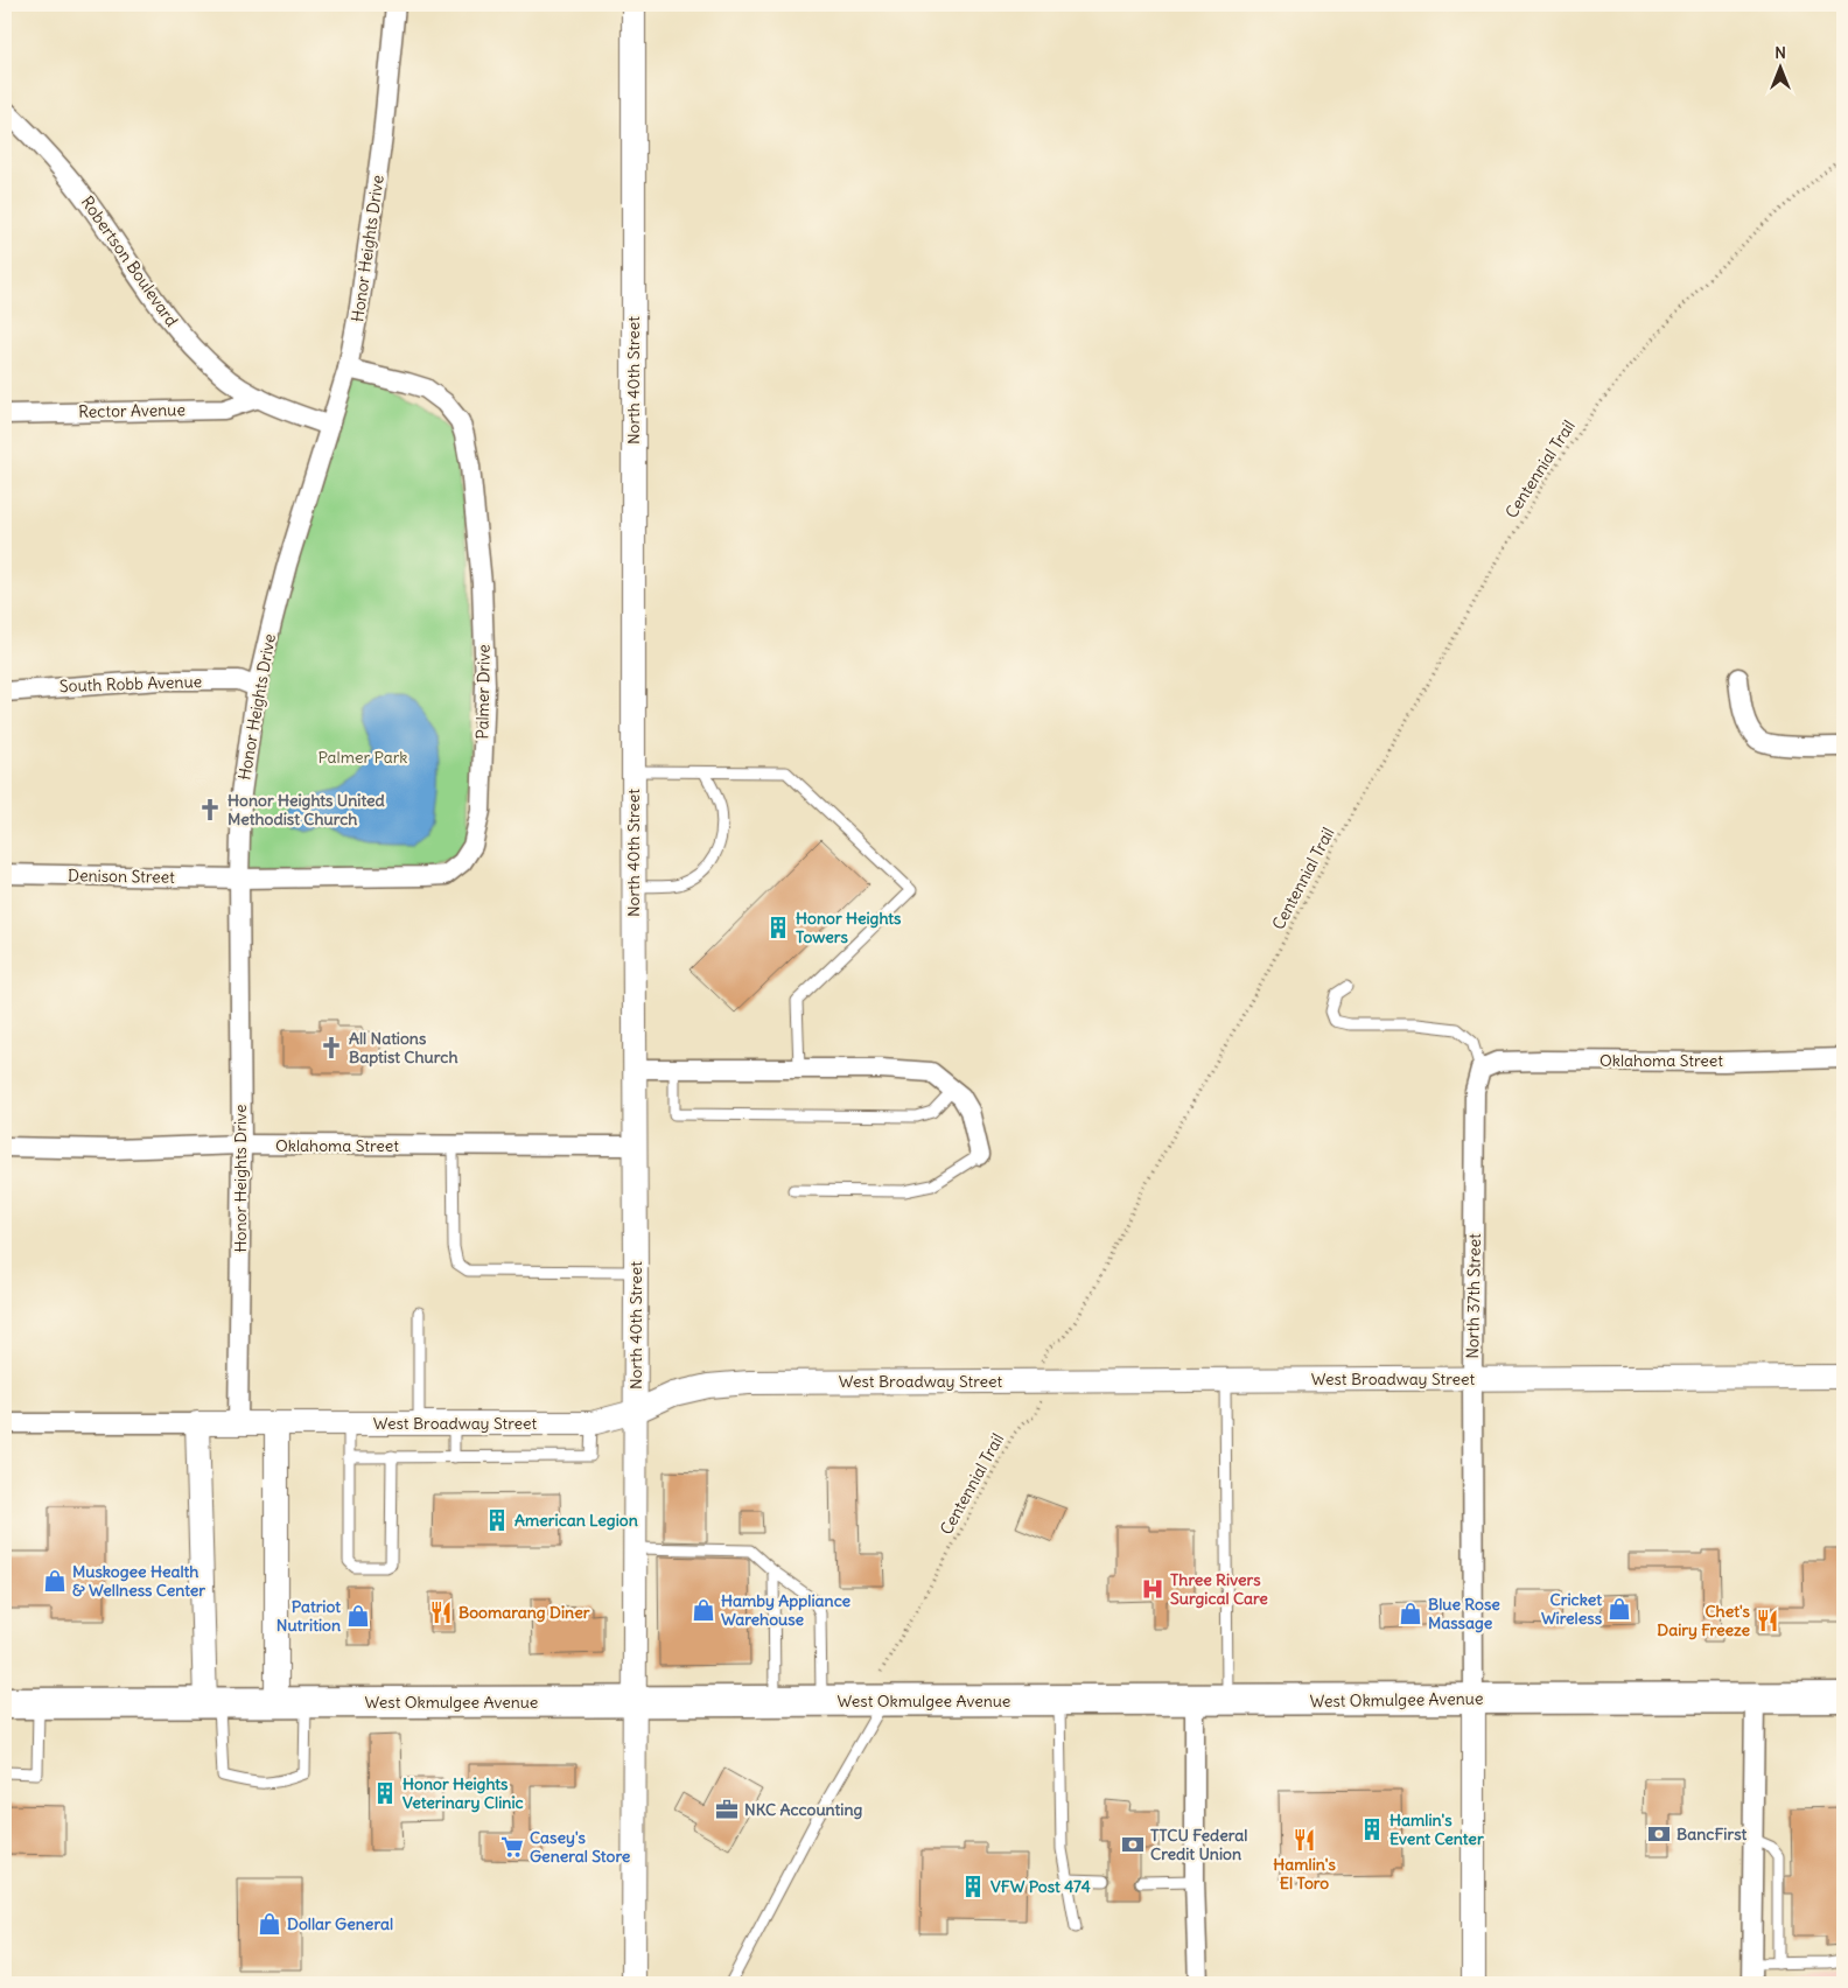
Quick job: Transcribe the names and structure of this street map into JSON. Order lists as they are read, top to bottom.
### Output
{
  "streets": {
    "main road": ["West Okmulgee Avenue"],
    "street": [
      "Honor Heights Drive",
      "Robertson Boulevard",
      "North 40th Street",
      "Rector Avenue",
      "South Robb Avenue",
      "Palmer Drive",
      "Denison Street",
      "Oklahoma Street",
      "North 37th Street",
      "West Broadway Street"
    ],
    "path": ["Centennial Trail"]
  },
  "crossings": [
    ["Honor Heights Drive", "Robertson Boulevard"],
    ["Honor Heights Drive", "South Robb Avenue"],
    ["Honor Heights Drive", "Palmer Drive"],
    ["Honor Heights Drive", "Denison Street"],
    ["Honor Heights Drive", "Oklahoma Street"],
    ["Honor Heights Drive", "West Broadway Street"],
    ["Robertson Boulevard", "Rector Avenue"],
    ["North 40th Street", "Oklahoma Street"],
    ["North 40th Street", "West Broadway Street"],
    ["North 40th Street", "West Okmulgee Avenue"],
    ["Centennial Trail", "West Broadway Street"],
    ["Centennial Trail", "West Okmulgee Avenue"],
    ["Palmer Drive", "Denison Street"],
    ["Oklahoma Street", "North 37th Street"],
    ["North 37th Street", "West Broadway Street"],
    ["North 37th Street", "West Okmulgee Avenue"]
  ],
  "parks": ["Palmer Park"],
  "places": {
    "church": ["Honor Heights United Methodist Church", "All Nations Baptist Church"],
    "building": [
      "Honor Heights Towers",
      "American Legion",
      "Honor Heights Veterinary Clinic",
      "Hamlin's Event Center",
      "VFW Post 474"
    ],
    "shop": [
      "Muskogee Health & Wellness Center",
      "Cricket Wireless",
      "Hamby Appliance Warehouse",
      "Blue Rose Massage",
      "Patriot Nutrition",
      "Dollar General"
    ],
    "hospital": ["Three Rivers Surgical Care"],
    "restaurant": ["Boomarang Diner", "Chet's Dairy Freeze", "Hamlin's El Toro"],
    "office": ["NKC Accounting"],
    "bank": ["BancFirst", "TTCU Federal Credit Union"],
    "supermarket": ["Casey's General Store"]
  },
  "north": "top"
}
